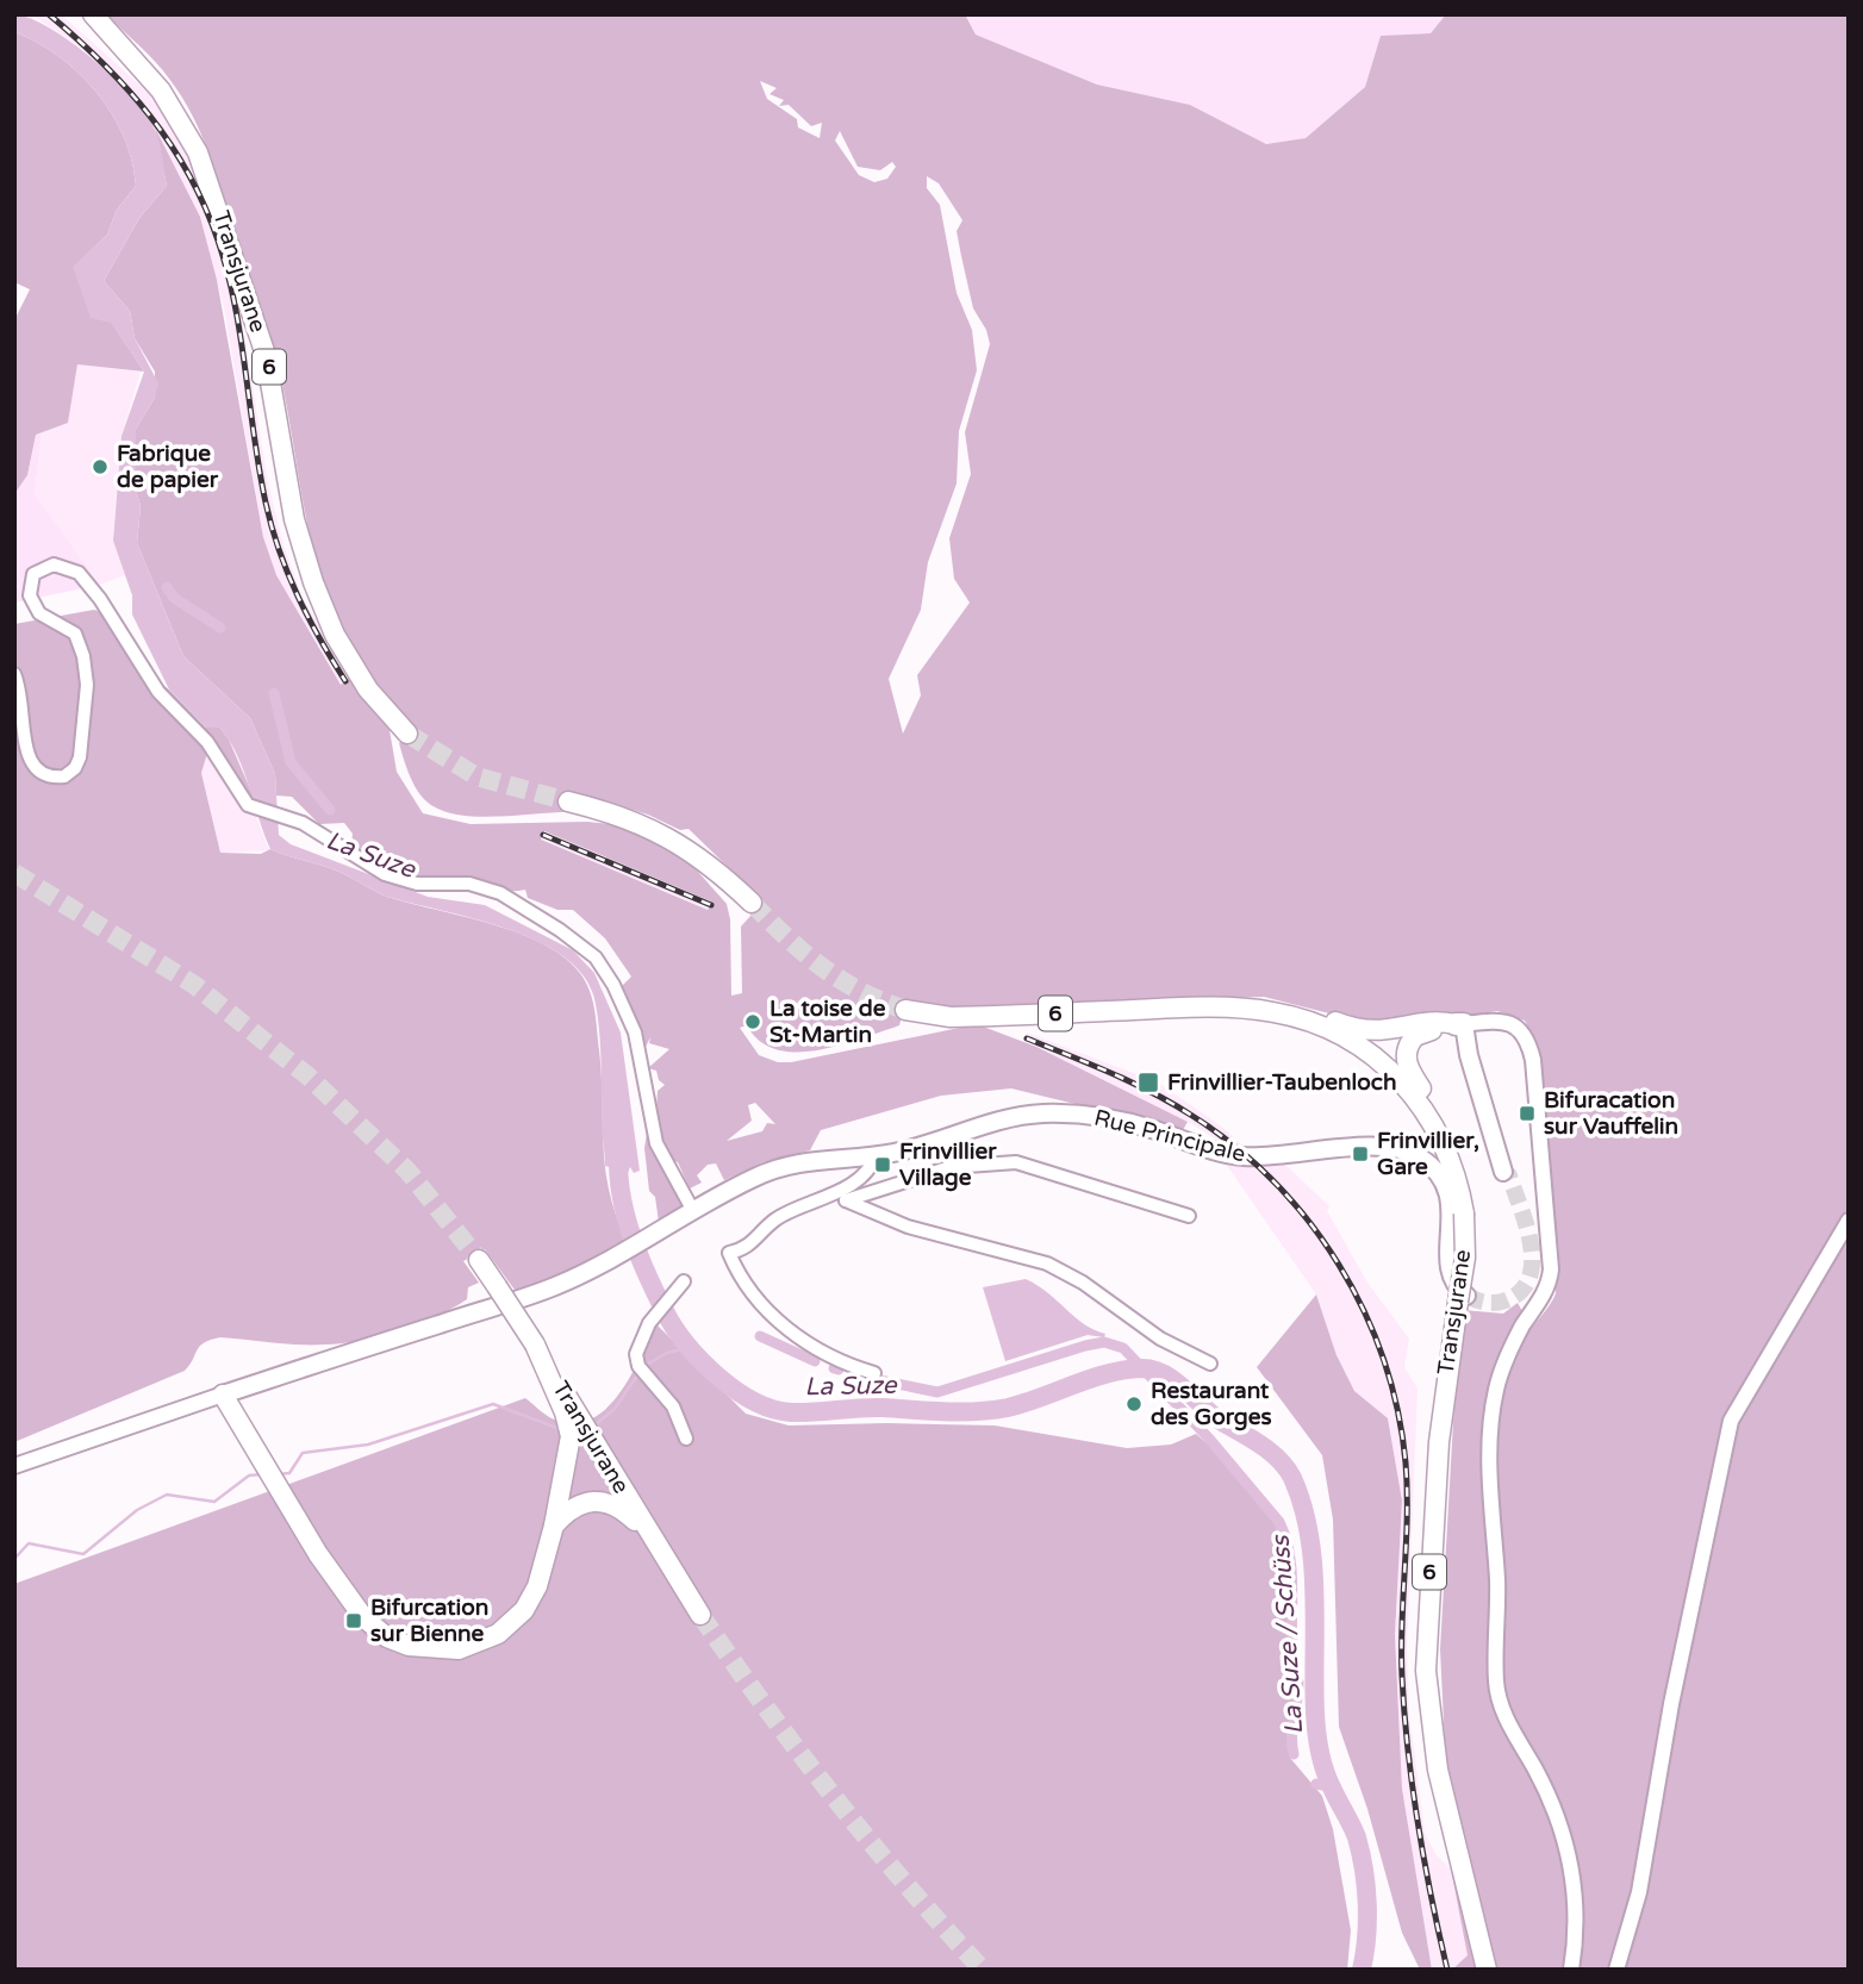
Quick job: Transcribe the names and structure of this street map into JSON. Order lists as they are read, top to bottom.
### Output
{
  "streets": {
    "main road": ["Transjurane", "6", "Rue Principale"]
  },
  "crossings": [
    ["Transjurane", "6"],
    ["Transjurane", "Rue Principale"]
  ],
  "water": ["La Suze", "La Suze / Schüss"],
  "places": {
    "other": ["Fabrique de papier", "La toise de St-Martin", "Restaurant des Gorges"],
    "transit": [
      "Frinvillier-Taubenloch",
      "Bifuracation sur Vauffelin",
      "Frinvillier, Gare",
      "Frinvillier Village",
      "Bifurcation sur Bienne"
    ]
  }
}
